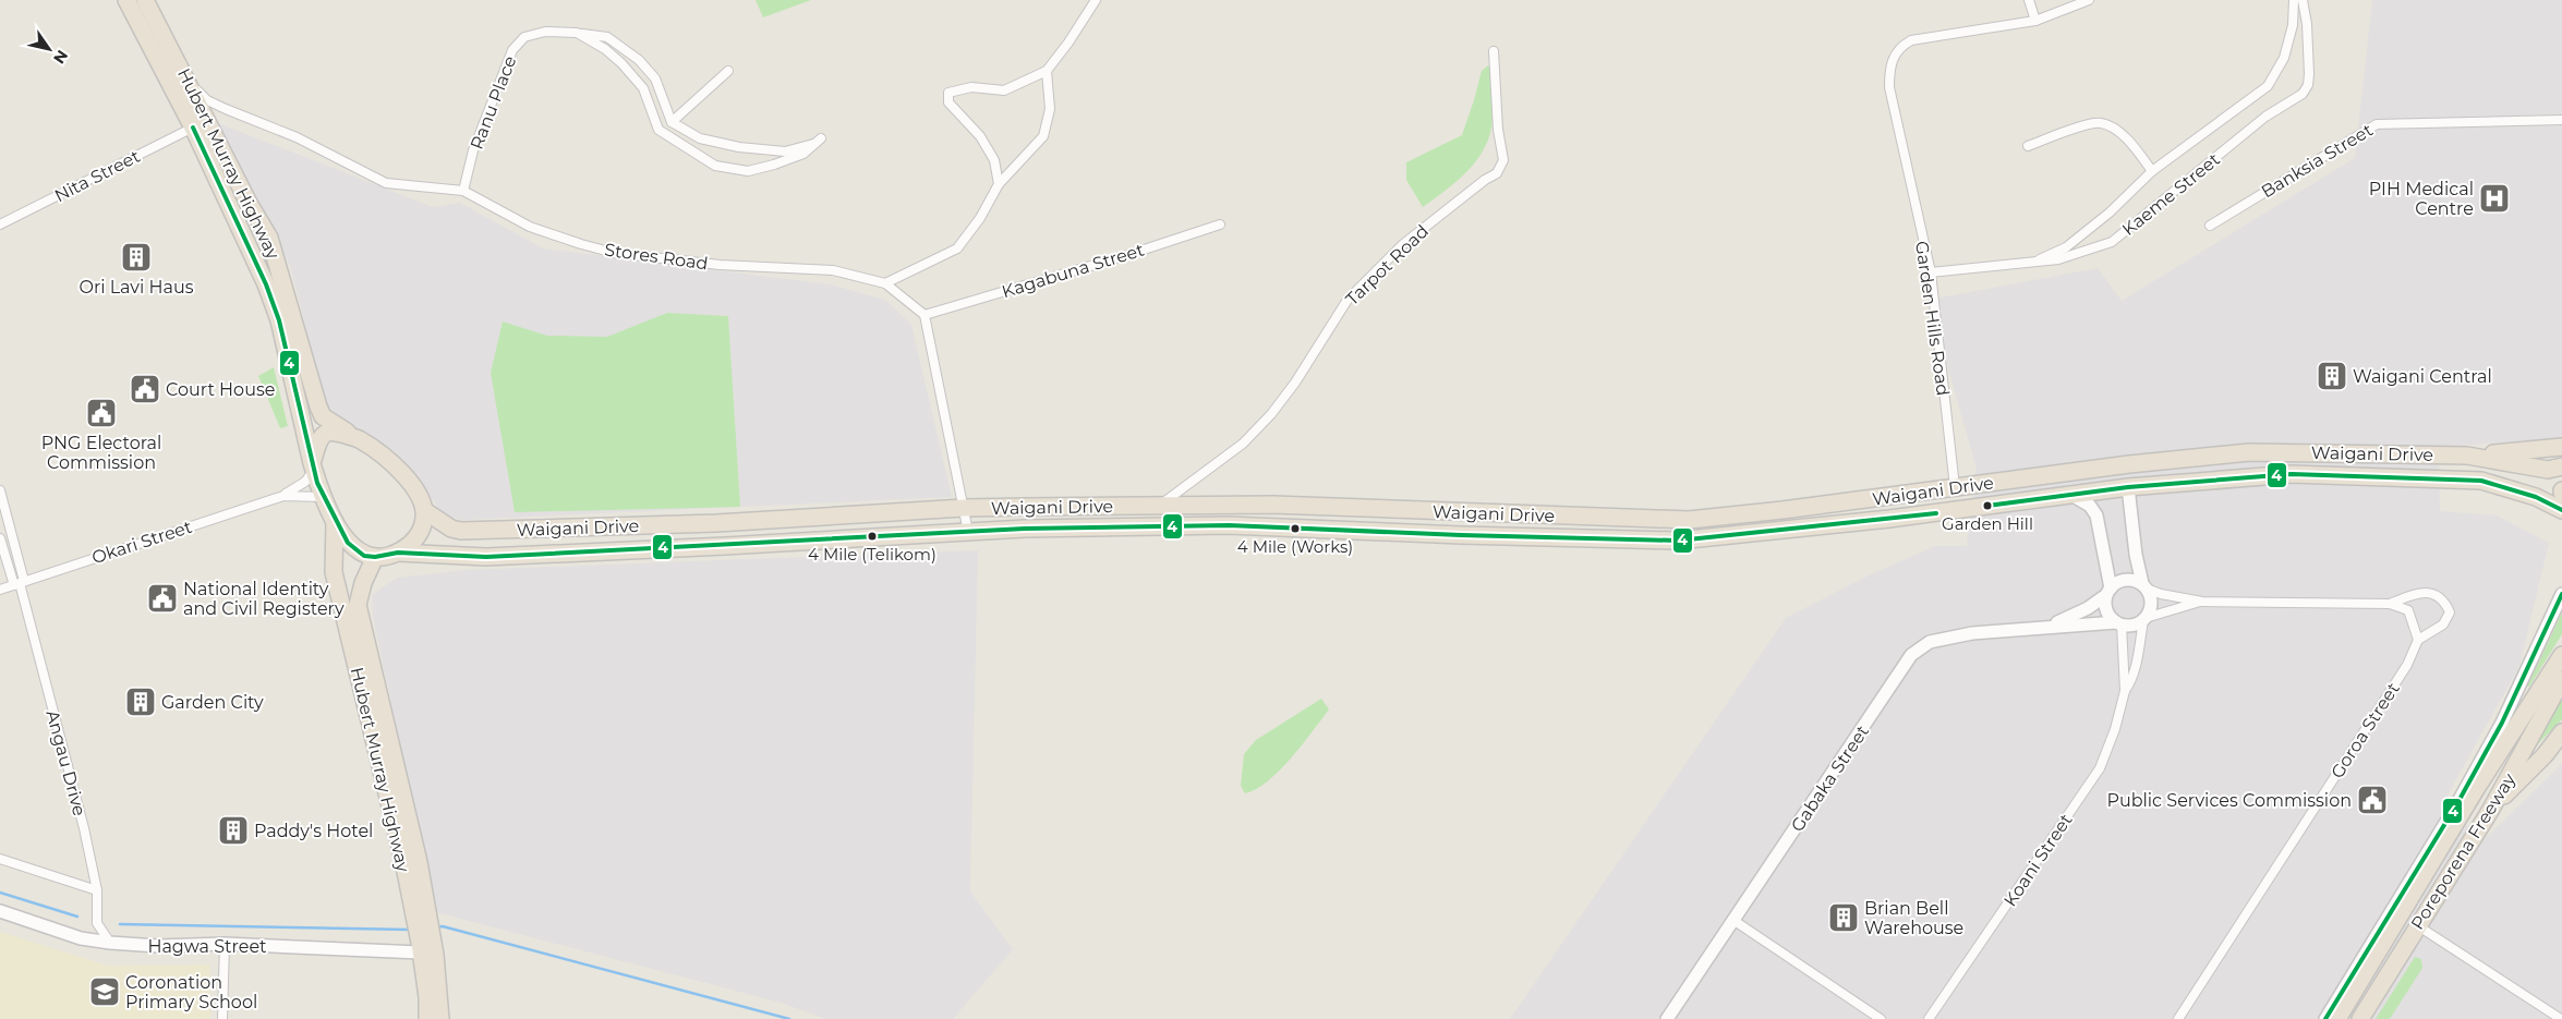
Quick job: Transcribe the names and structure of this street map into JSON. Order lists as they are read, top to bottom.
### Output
{
  "streets": {
    "highway": ["Hubert Murray Highway", "Waigani Drive", "Poreporena Freeway"],
    "street": [
      "Ranu Place",
      "Banksia Street",
      "Nita Street",
      "Kaeme Street",
      "Stores Road",
      "Tarpot Road",
      "Kagabuna Street",
      "Garden Hills Road",
      "Okari Street",
      "Goroa Street",
      "Angau Drive",
      "Gabaka Street",
      "Koani Street",
      "Hagwa Street"
    ]
  },
  "crossings": [
    ["Ranu Place", "Stores Road"],
    ["Hubert Murray Highway", "Nita Street"],
    ["Hubert Murray Highway", "Stores Road"],
    ["Hubert Murray Highway", "Waigani Drive"],
    ["Hubert Murray Highway", "Okari Street"],
    ["Hubert Murray Highway", "Hagwa Street"],
    ["Kaeme Street", "Garden Hills Road"],
    ["Stores Road", "Kagabuna Street"],
    ["Tarpot Road", "Waigani Drive"],
    ["Garden Hills Road", "Waigani Drive"],
    ["Waigani Drive", "Okari Street"],
    ["Okari Street", "Angau Drive"],
    ["Angau Drive", "Hagwa Street"],
    ["Gabaka Street", "Koani Street"]
  ],
  "places": {
    "hospital": ["PIH Medical Centre"],
    "building": [
      "Ori Lavi Haus",
      "Waigani Central",
      "Garden City",
      "Paddy's Hotel",
      "Brian Bell Warehouse"
    ],
    "public building": [
      "Court House",
      "PNG Electoral Commission",
      "National Identity and Civil Registery",
      "Public Services Commission"
    ],
    "other": ["Garden Hill", "4 Mile (Works)", "4 Mile (Telikom)"],
    "school or university": ["Coronation Primary School"]
  },
  "lines": ["transit line 4"],
  "north": "bottom right"
}
